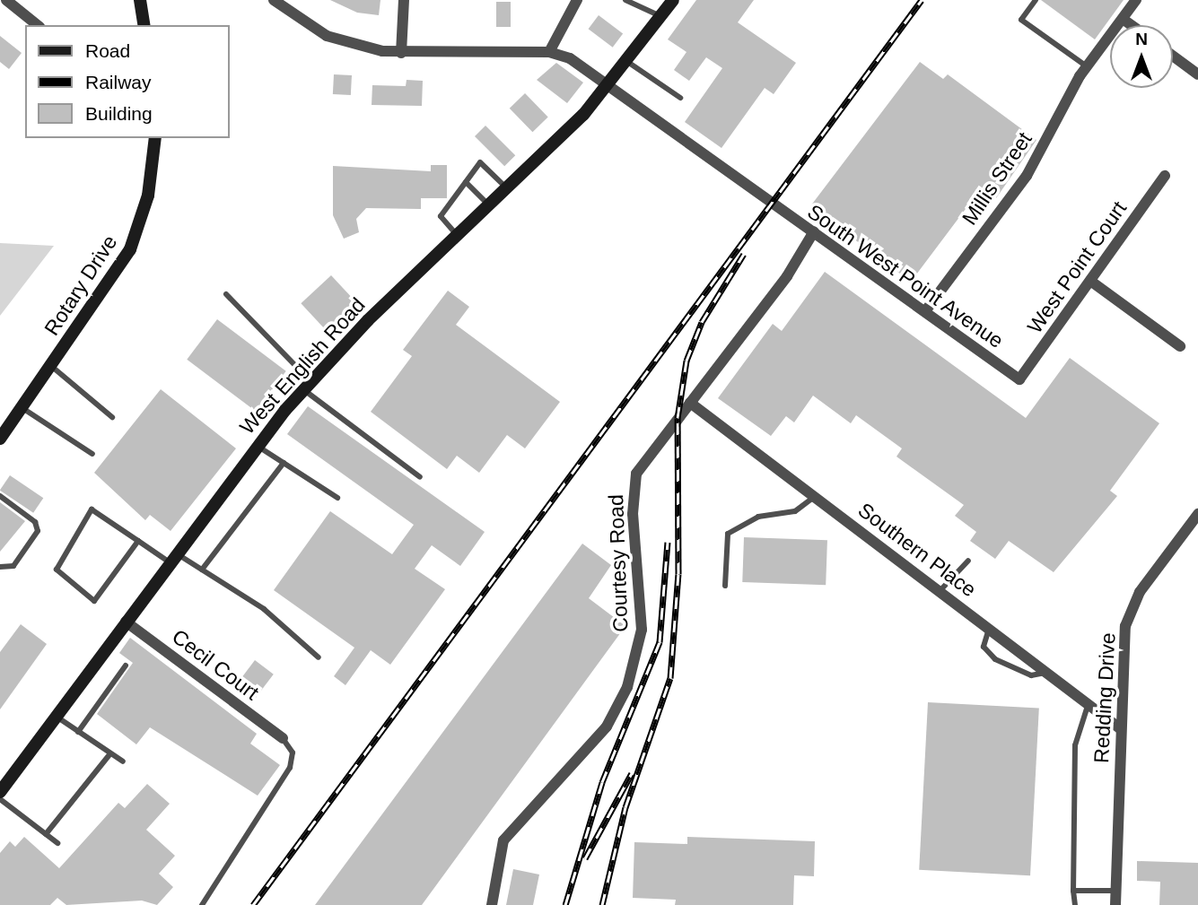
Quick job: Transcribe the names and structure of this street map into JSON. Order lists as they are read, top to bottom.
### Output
{
  "streets": {
    "main road": ["Rotary Drive", "West English Road"],
    "street": [
      "Millis Street",
      "West Point Court",
      "South West Point Avenue",
      "Southern Place",
      "Courtesy Road",
      "Cecil Court",
      "Redding Drive"
    ]
  },
  "crossings": [
    ["Millis Street", "South West Point Avenue"],
    ["West Point Court", "South West Point Avenue"],
    ["South West Point Avenue", "West English Road"],
    ["South West Point Avenue", "Courtesy Road"],
    ["West English Road", "Cecil Court"],
    ["Southern Place", "Courtesy Road"],
    ["Southern Place", "Redding Drive"]
  ],
  "legend": ["Road", "Railway", "Building"],
  "north": "top"
}
